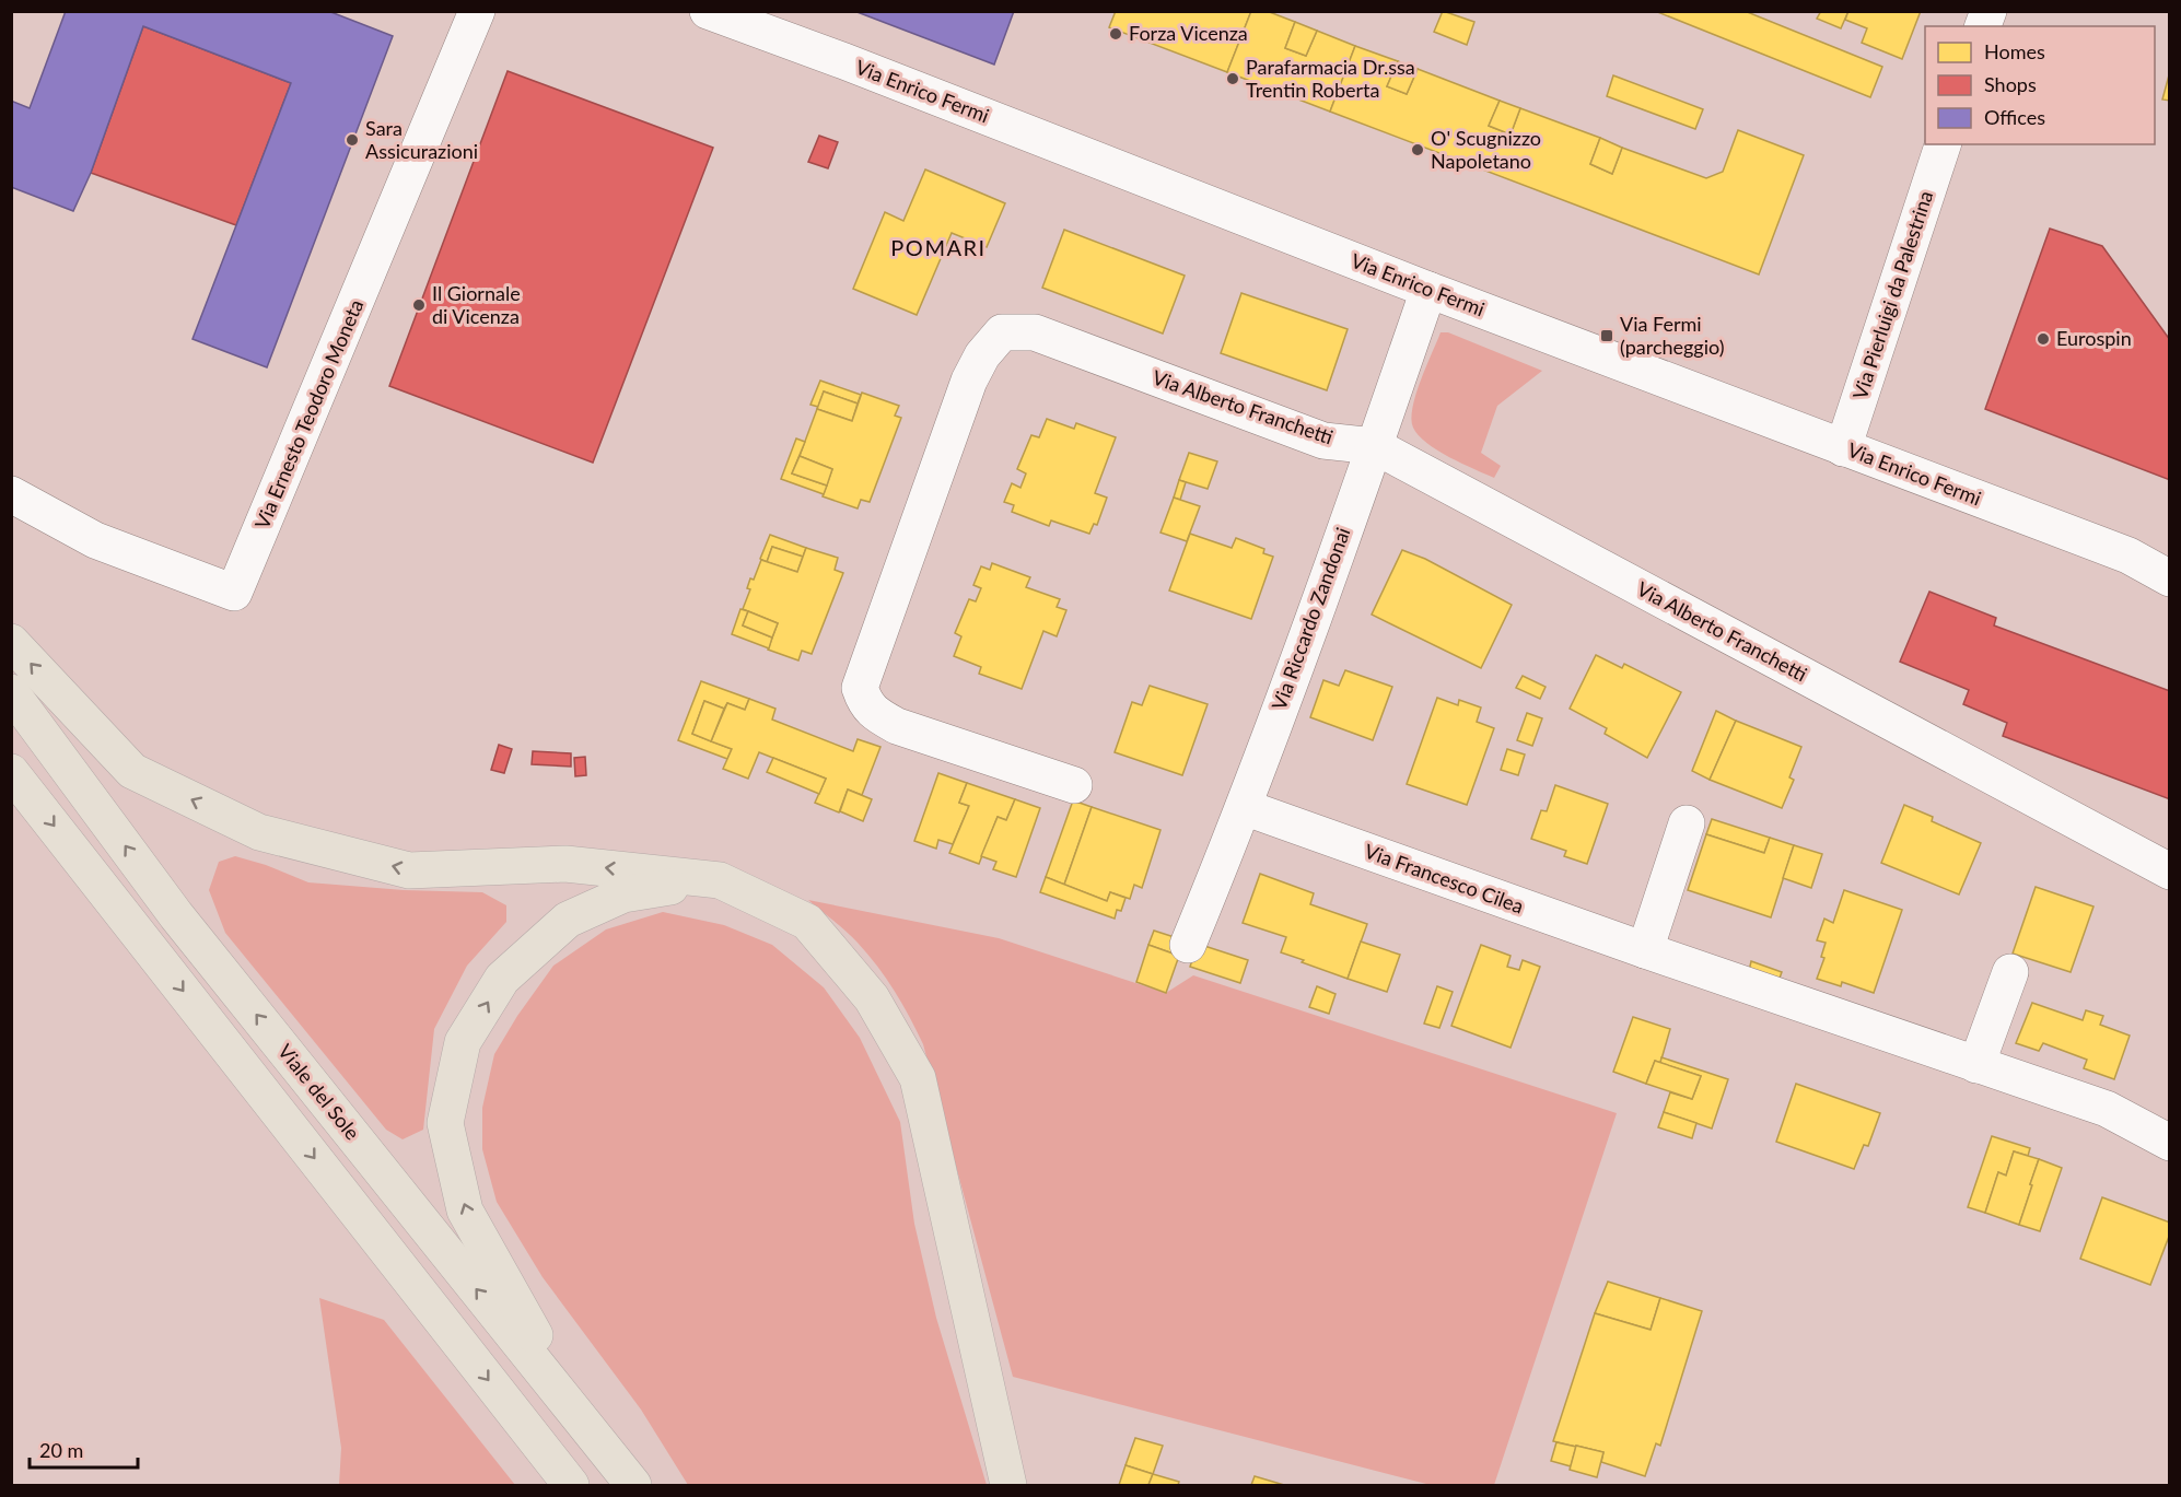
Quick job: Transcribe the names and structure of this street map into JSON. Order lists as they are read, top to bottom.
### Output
{
  "streets": {
    "highway": ["Viale del Sole"],
    "street": [
      "Via Enrico Fermi",
      "Via Pierluigi da Palestrina",
      "Via Alberto Franchetti",
      "Via Ernesto Teodoro Moneta",
      "Via Riccardo Zandonai",
      "Via Francesco Cilea"
    ]
  },
  "crossings": [
    ["Via Enrico Fermi", "Via Pierluigi da Palestrina"],
    ["Via Enrico Fermi", "Via Riccardo Zandonai"],
    ["Via Alberto Franchetti", "Via Riccardo Zandonai"],
    ["Via Riccardo Zandonai", "Via Francesco Cilea"]
  ],
  "districts": ["POMARI"],
  "places": {
    "other": [
      "Forza Vicenza",
      "Parafarmacia Dr.ssa Trentin Roberta",
      "Sara Assicurazioni",
      "O' Scugnizzo Napoletano",
      "Il Giornale di Vicenza",
      "Eurospin"
    ],
    "transit": ["Via Fermi (parcheggio)"]
  },
  "legend": ["Homes", "Shops", "Offices"],
  "scale_bar": "20 m"
}
